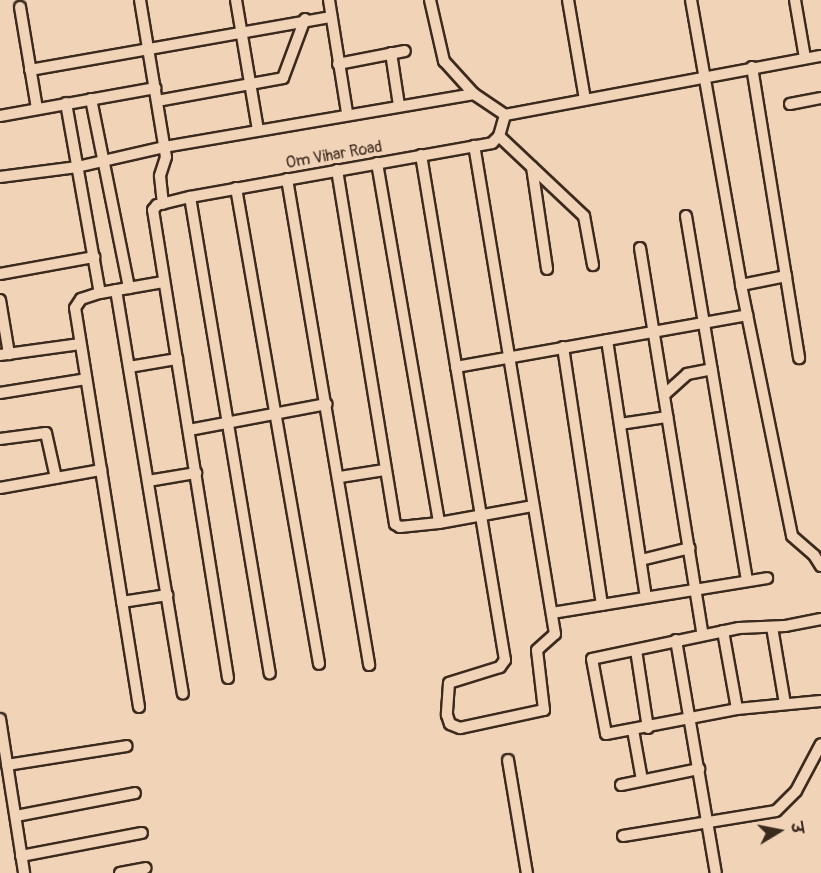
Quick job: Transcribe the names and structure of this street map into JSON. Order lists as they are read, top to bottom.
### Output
{
  "streets": {
    "street": ["Om Vihar Road"]
  },
  "north": "right"
}
